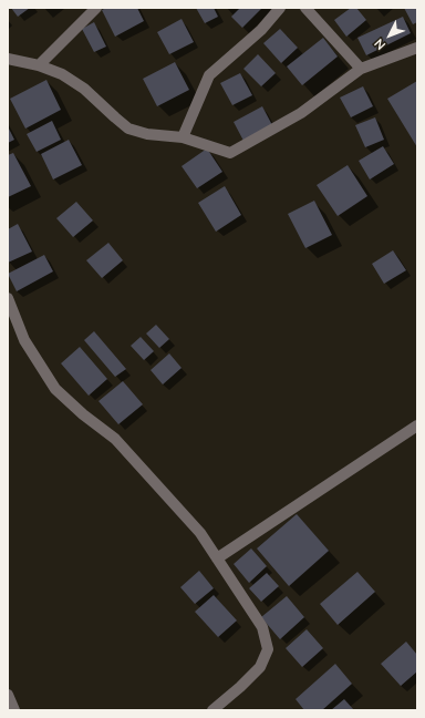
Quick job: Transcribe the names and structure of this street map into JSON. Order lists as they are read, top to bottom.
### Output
{
  "north": "bottom left"
}
